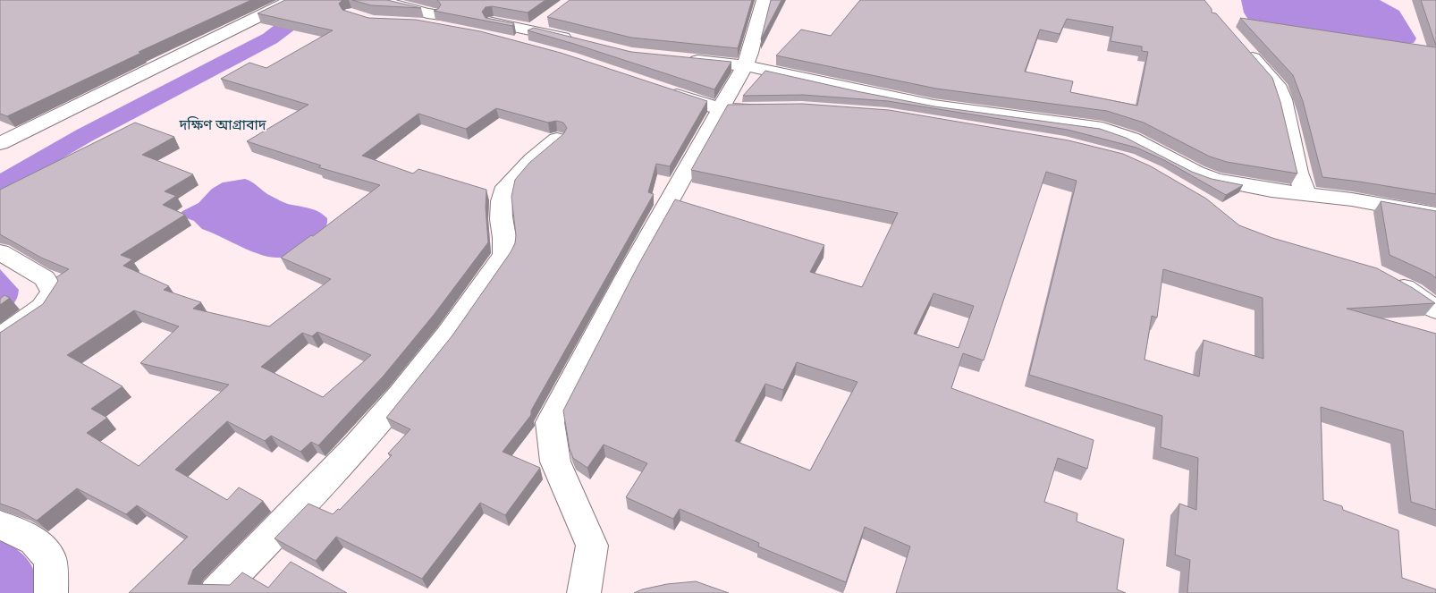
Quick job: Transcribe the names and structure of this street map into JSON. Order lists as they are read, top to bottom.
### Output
{
  "districts": ["দক্ষিণ আগ্রাবাদ"]
}
